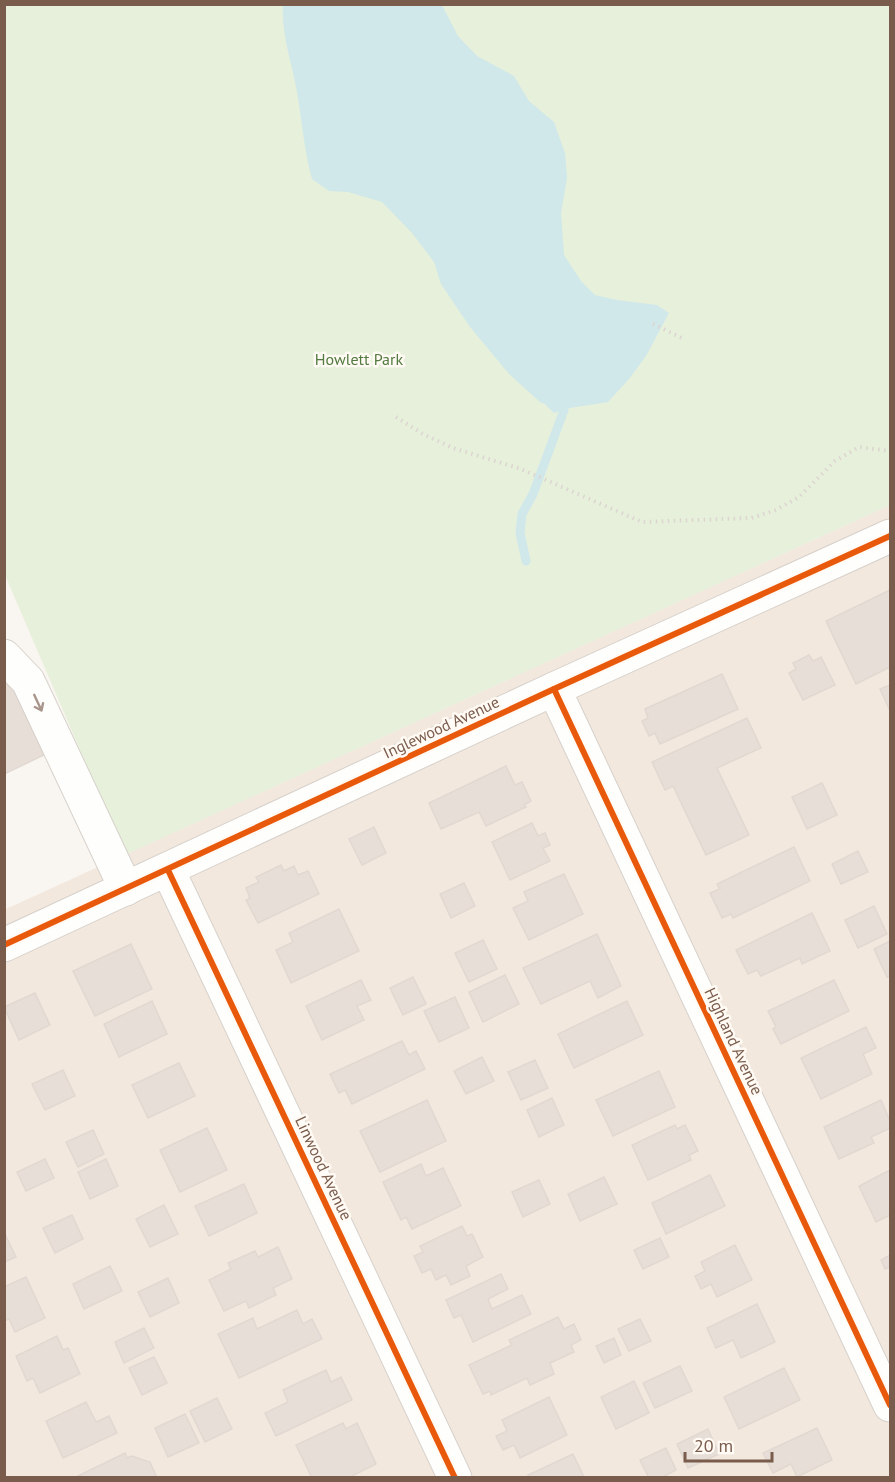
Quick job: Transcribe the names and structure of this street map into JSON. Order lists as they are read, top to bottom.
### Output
{
  "streets": {
    "street": ["Inglewood Avenue", "Highland Avenue", "Linwood Avenue"]
  },
  "crossings": [
    ["Inglewood Avenue", "Highland Avenue"],
    ["Inglewood Avenue", "Linwood Avenue"]
  ],
  "parks": ["Howlett Park"],
  "scale_bar": "20 m"
}
